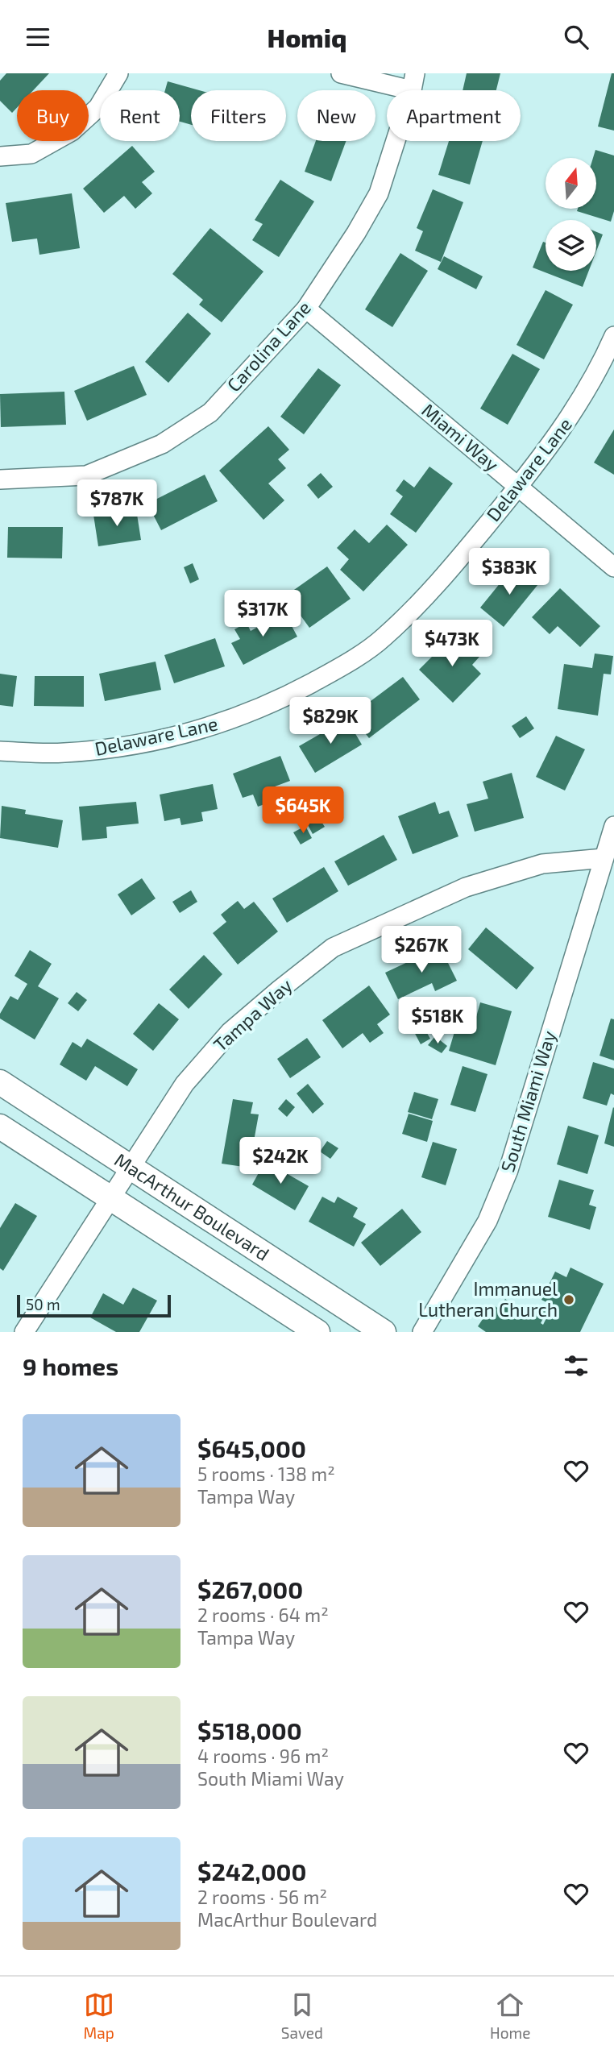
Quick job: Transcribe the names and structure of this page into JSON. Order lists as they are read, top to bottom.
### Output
{
  "streets": {
    "street": [
      "Carolina Lane",
      "Miami Way",
      "Delaware Lane",
      "Tampa Way",
      "South Miami Way",
      "MacArthur Boulevard"
    ]
  },
  "crossings": [
    ["Carolina Lane", "Miami Way"],
    ["Miami Way", "Delaware Lane"],
    ["Tampa Way", "South Miami Way"],
    ["Tampa Way", "MacArthur Boulevard"]
  ],
  "places": ["Immanuel Lutheran Church"],
  "scale_bar": "50 m",
  "north": "top",
  "page": {
    "header": "Homiq",
    "chip": [
      "Buy",
      "Rent",
      "Filters",
      "New",
      "Apartment"
    ],
    "price": [
      "$787K",
      "$383K",
      "$317K",
      "$473K",
      "$829K",
      "$645K",
      "$267K",
      "$518K",
      "$242K"
    ],
    "scale": "50 m",
    "heading": "9 homes",
    "list": [
      {
        "name": "$645,000",
        "note": "5 rooms · 138 m² · Tampa Way"
      },
      {
        "name": "$267,000",
        "note": "2 rooms · 64 m² · Tampa Way"
      },
      {
        "name": "$518,000",
        "note": "4 rooms · 96 m² · South Miami Way"
      },
      {
        "name": "$242,000",
        "note": "2 rooms · 56 m² · MacArthur Boulevard"
      }
    ],
    "tabs": ["Map", "Saved", "Home"]
  }
}
